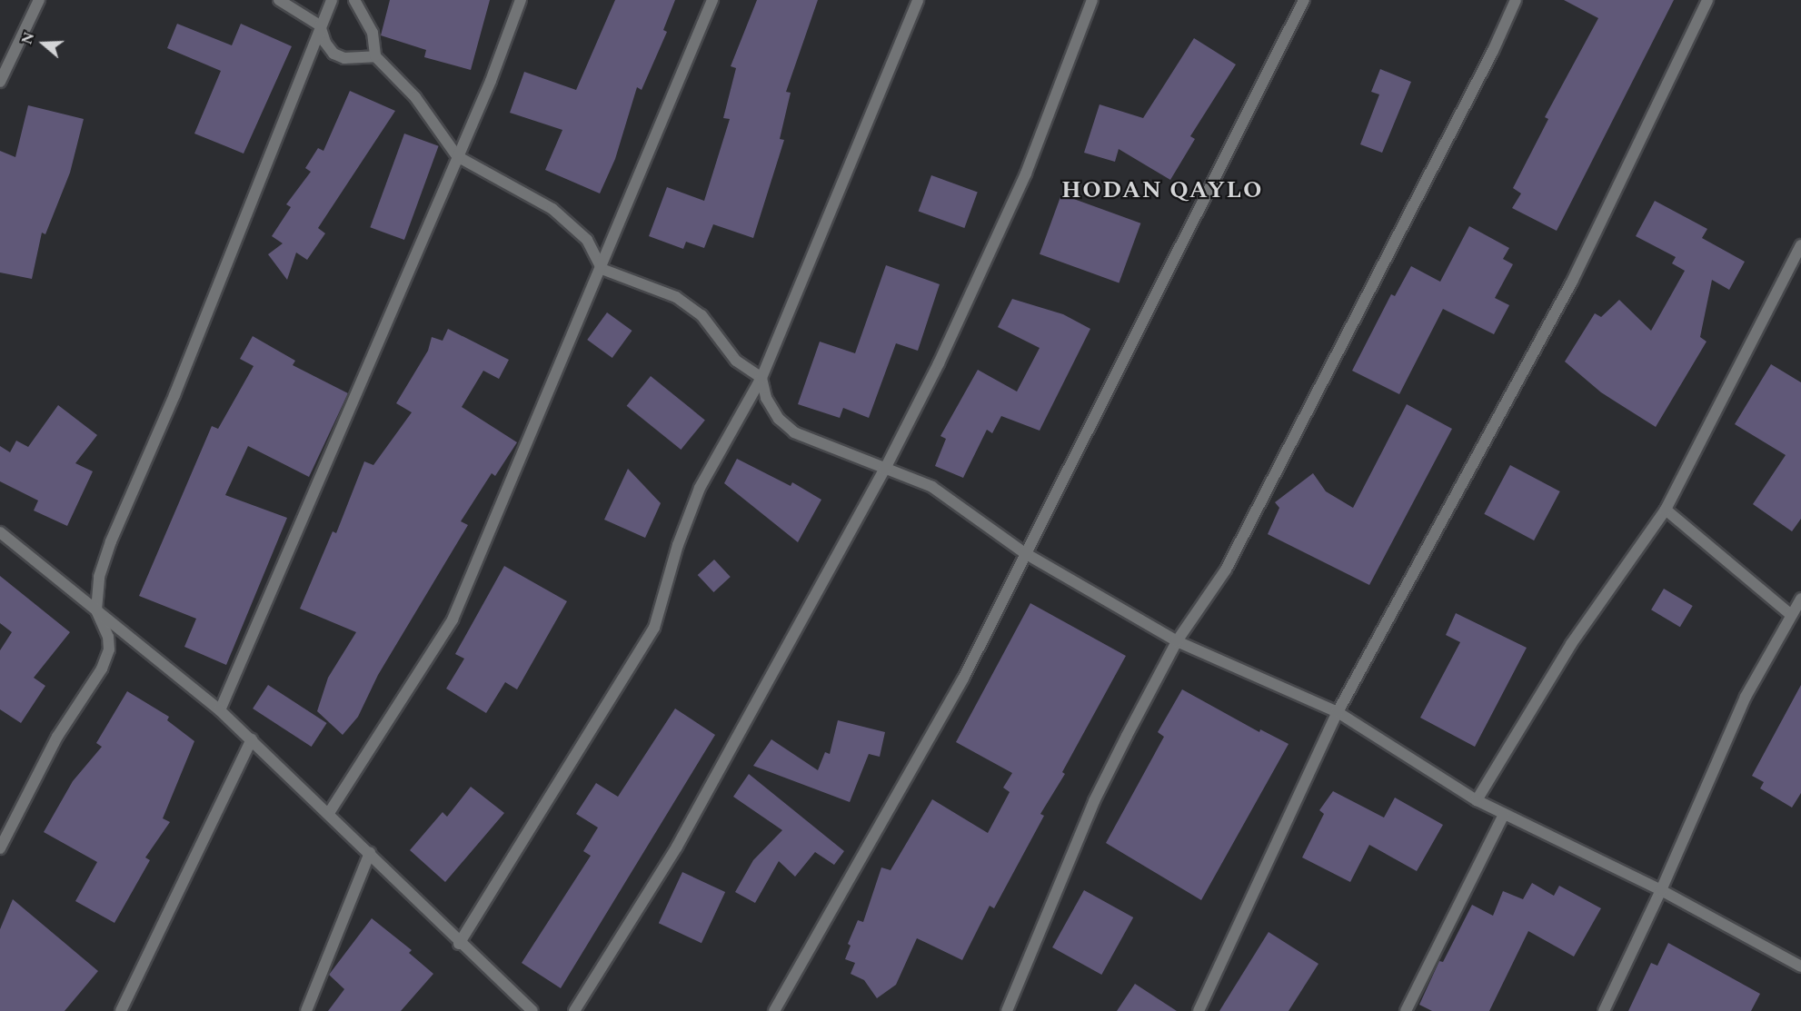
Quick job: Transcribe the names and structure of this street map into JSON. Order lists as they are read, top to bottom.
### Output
{
  "districts": ["HODAN QAYLO"],
  "north": "left"
}
